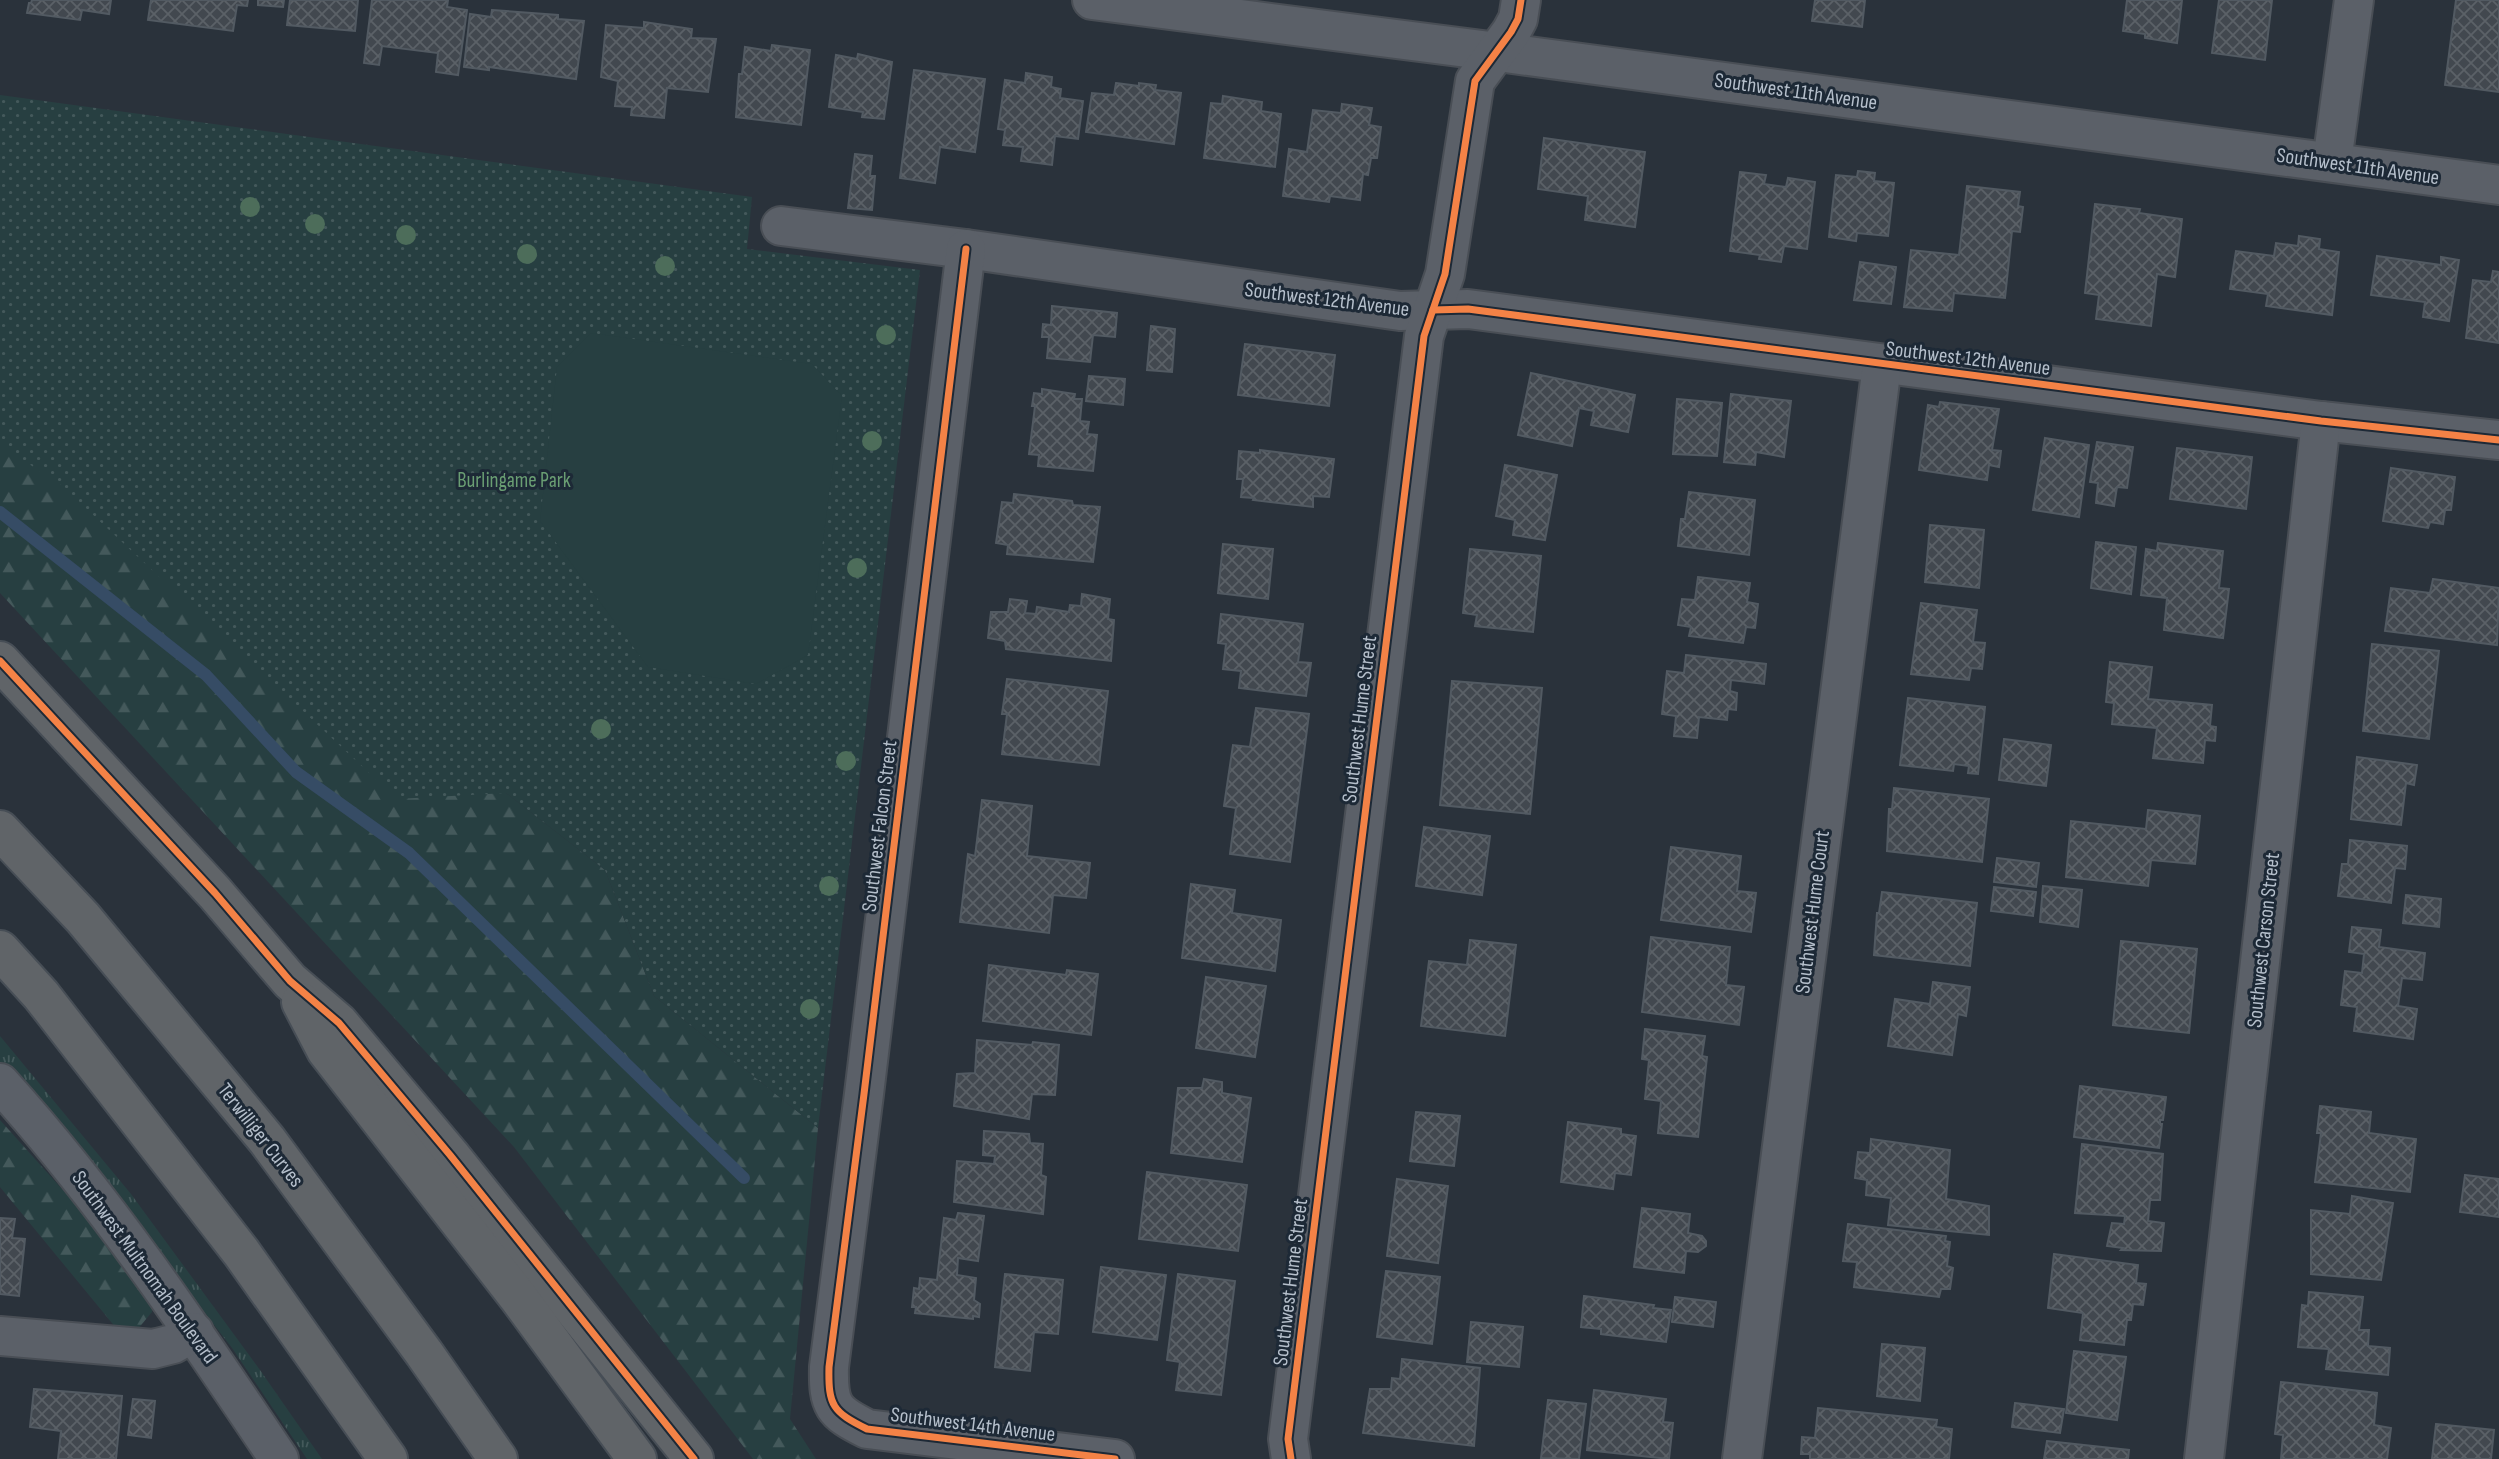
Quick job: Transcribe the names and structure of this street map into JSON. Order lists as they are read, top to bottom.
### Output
{
  "streets": {
    "highway": ["Terwilliger Curves"],
    "street": [
      "Southwest 11th Avenue",
      "Southwest 12th Avenue",
      "Southwest Hume Street",
      "Southwest Falcon Street",
      "Southwest Hume Court",
      "Southwest Carson Street",
      "Southwest Multnomah Boulevard",
      "Southwest 14th Avenue"
    ]
  },
  "crossings": [
    ["Southwest 11th Avenue", "Southwest Hume Street"],
    ["Southwest 12th Avenue", "Southwest Hume Street"],
    ["Southwest 12th Avenue", "Southwest Falcon Street"],
    ["Southwest 12th Avenue", "Southwest Hume Court"],
    ["Southwest 12th Avenue", "Southwest Carson Street"],
    ["Southwest Falcon Street", "Southwest 14th Avenue"]
  ],
  "parks": ["Burlingame Park"]
}
